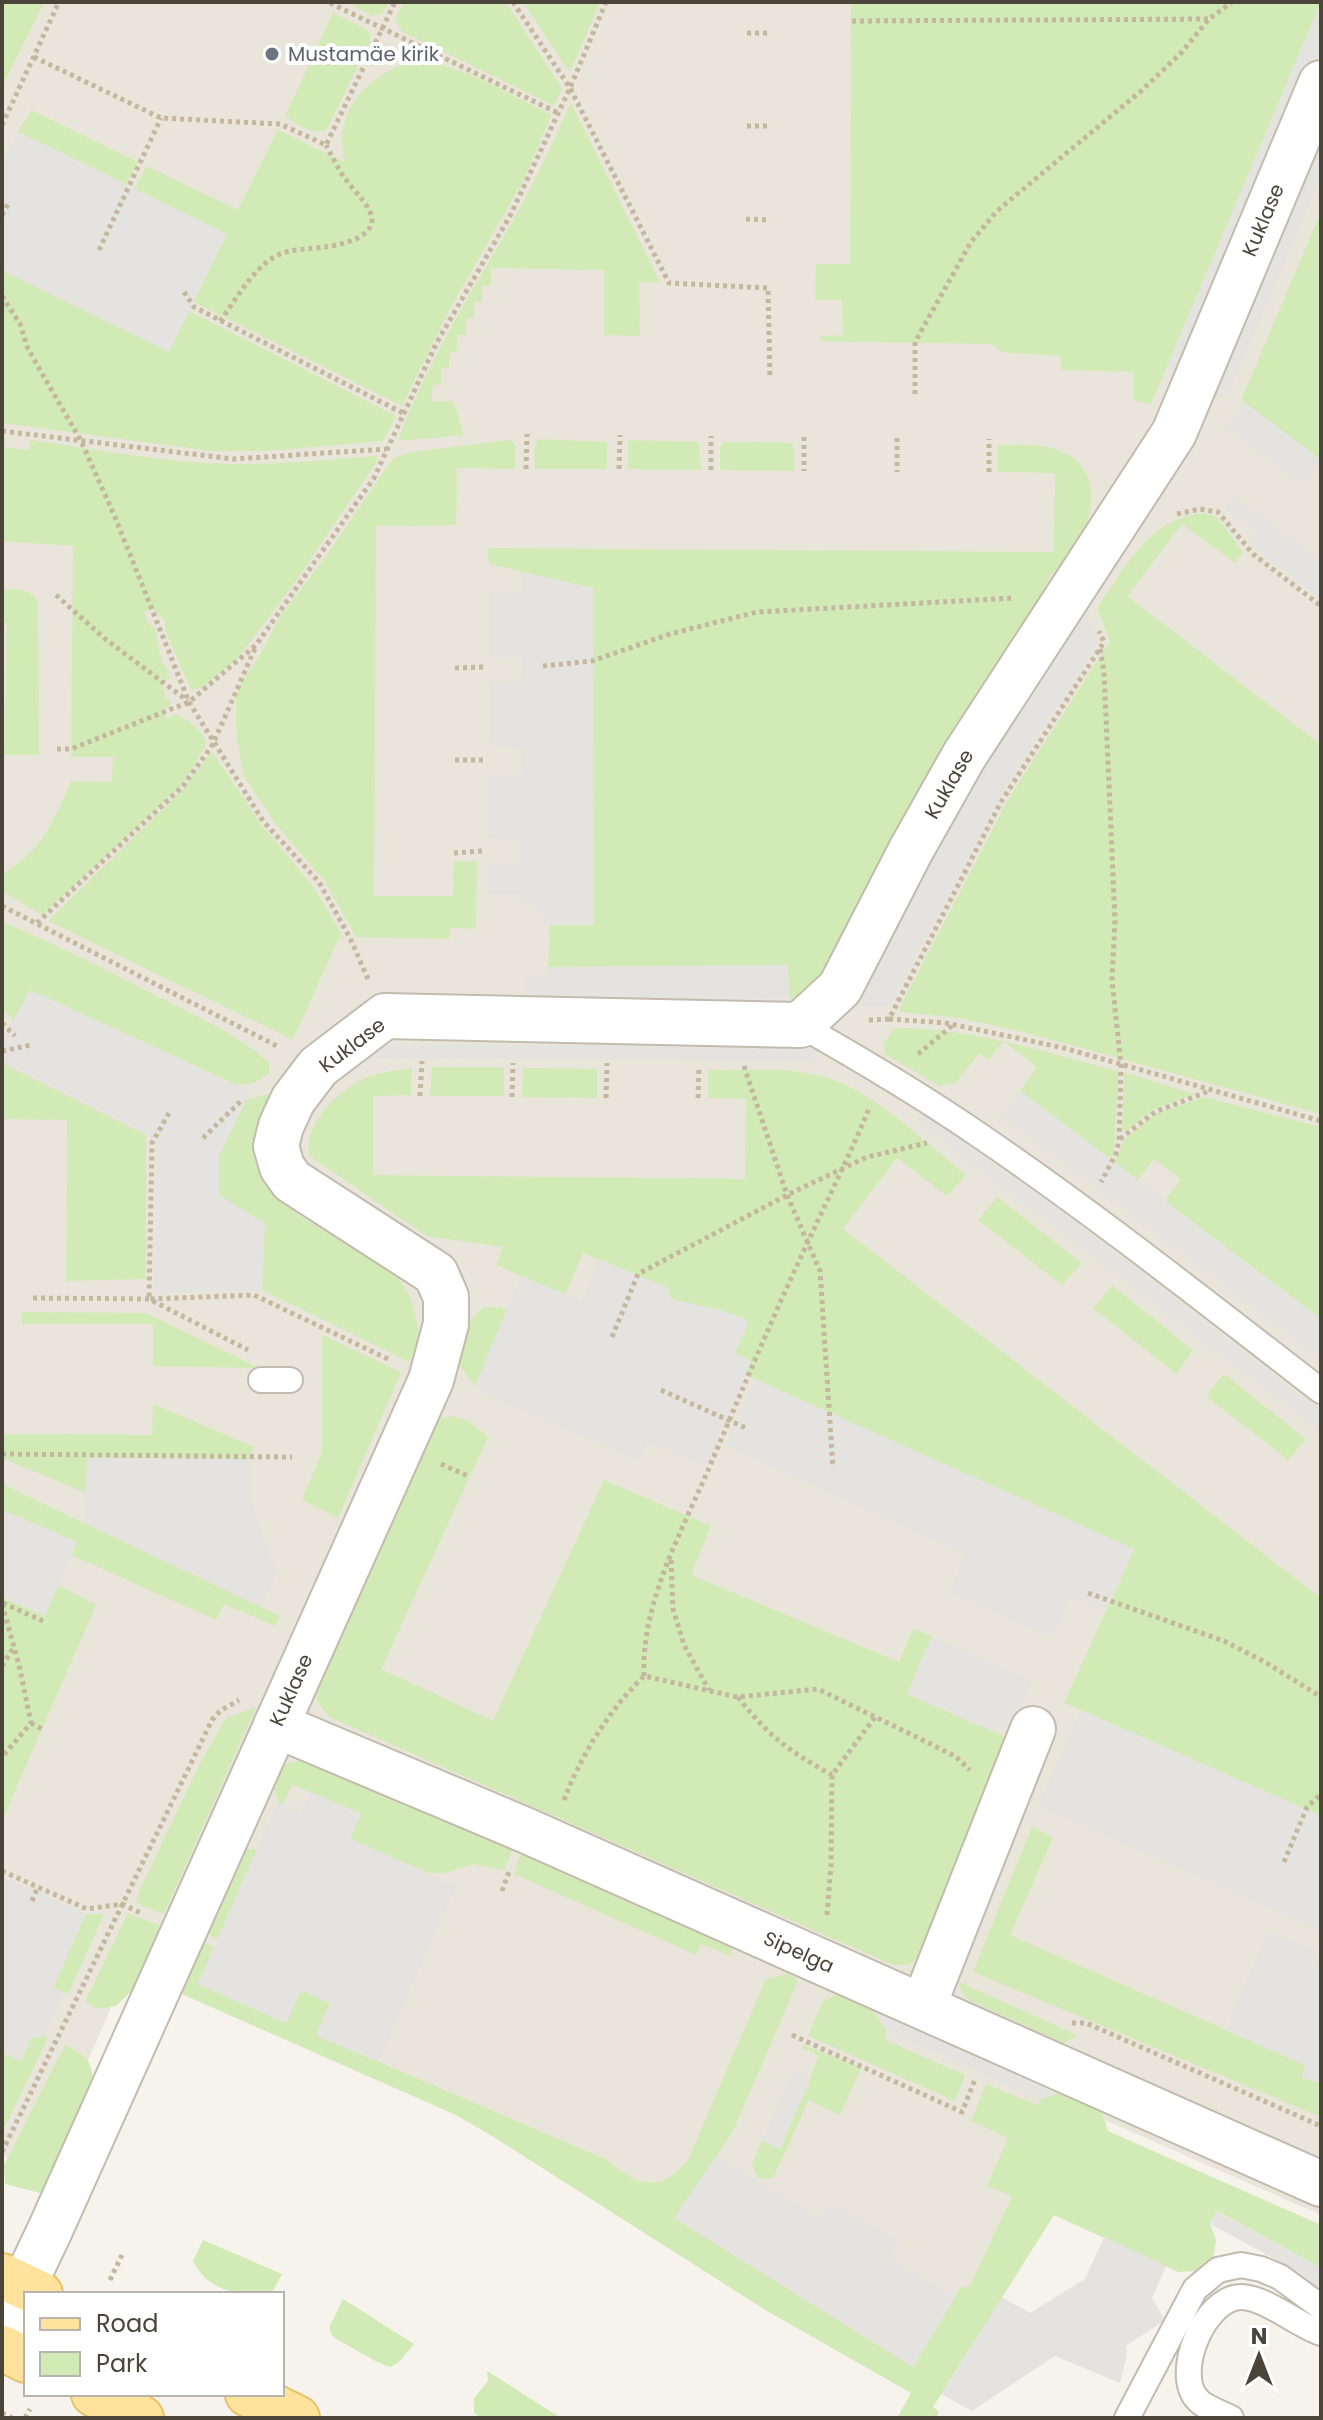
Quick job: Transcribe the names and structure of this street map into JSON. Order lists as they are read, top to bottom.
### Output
{
  "streets": {
    "street": ["Kuklase", "Sipelga"]
  },
  "crossings": [
    ["Kuklase", "Sipelga"]
  ],
  "places": ["Mustamäe kirik"],
  "legend": ["Road", "Park"],
  "north": "top"
}
